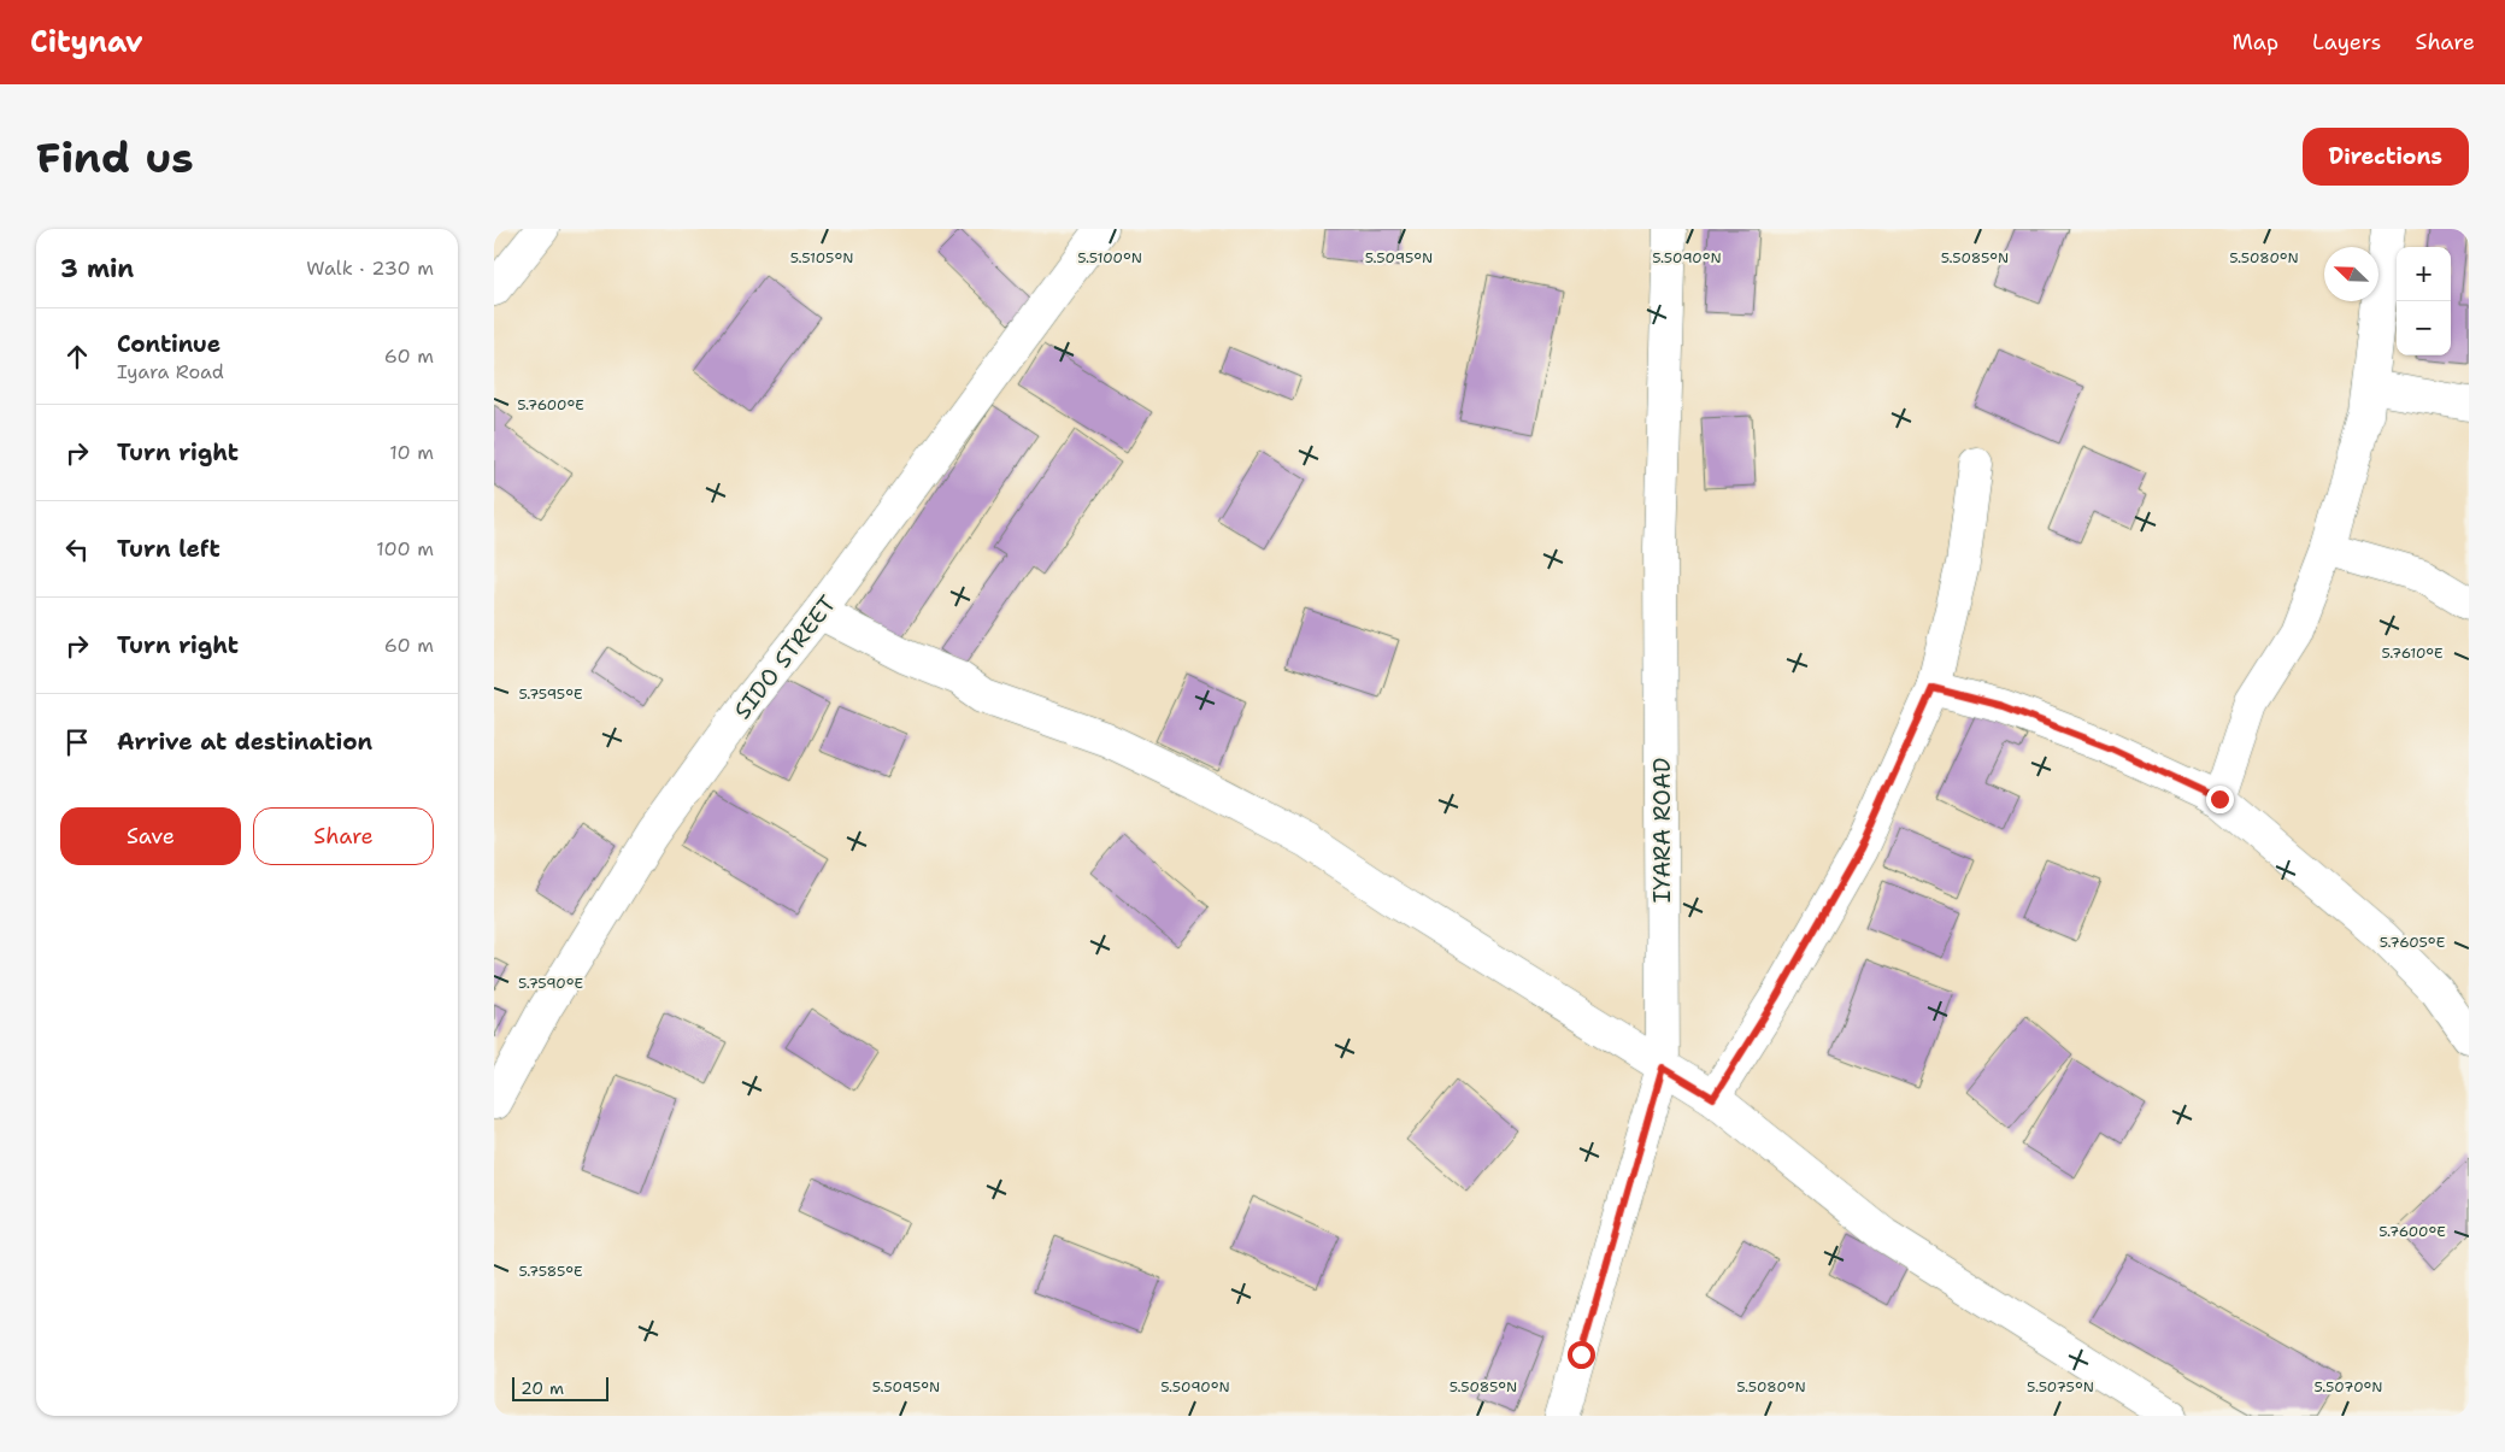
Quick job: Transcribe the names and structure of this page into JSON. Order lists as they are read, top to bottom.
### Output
{
  "streets": {
    "street": ["SIDO STREET", "IYARA ROAD"]
  },
  "scale_bar": "20 m",
  "north": "top left",
  "page": {
    "header": "Citynav",
    "nav": ["Map", "Layers", "Share"],
    "buttons": [
      "Directions",
      ["Save", "Share"]
    ],
    "title": "Find us",
    "heading": ["3 min", "Walk · 230 m"],
    "map_buttons": ["+", "−"],
    "list": [
      ["Continue", "Iyara Road", "60 m"],
      ["Turn right", "10 m"],
      ["Turn left", "100 m"],
      ["Turn right", "60 m"],
      "Arrive at destination"
    ],
    "scale": "20 m"
  },
  "coordinates": [
    "5.5105°N",
    "5.5100°N",
    "5.5095°N",
    "5.5090°N",
    "5.5085°N",
    "5.5080°N",
    "5.7600°E",
    "5.7610°E",
    "5.7595°E",
    "5.7605°E",
    "5.7590°E",
    "5.7585°E",
    "5.5075°N",
    "5.5070°N"
  ]
}
